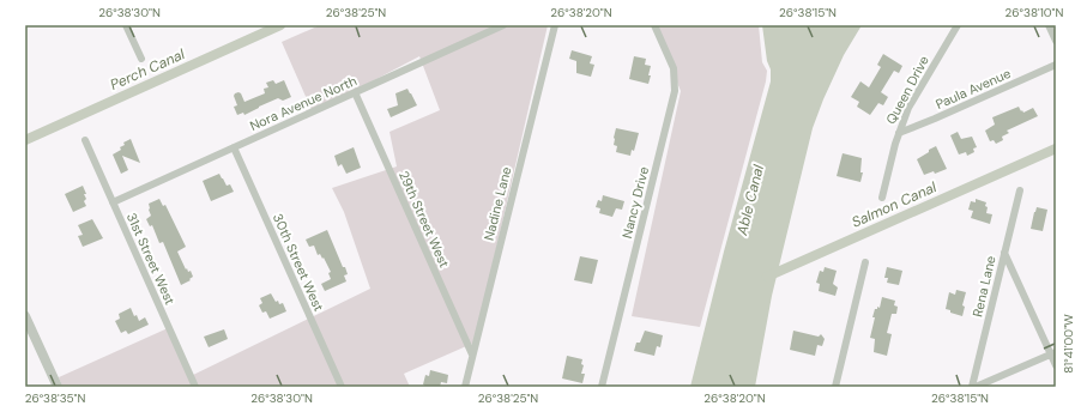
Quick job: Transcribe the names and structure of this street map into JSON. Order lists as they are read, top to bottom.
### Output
{
  "streets": {
    "street": [
      "Paula Avenue",
      "Queen Drive",
      "Nora Avenue North",
      "Nancy Drive",
      "Nadine Lane",
      "29th Street West",
      "31st Street West",
      "30th Street West",
      "Rena Lane"
    ]
  },
  "crossings": [
    ["Paula Avenue", "Queen Drive"],
    ["Nora Avenue North", "29th Street West"],
    ["Nora Avenue North", "31st Street West"],
    ["Nora Avenue North", "30th Street West"],
    ["Nadine Lane", "29th Street West"]
  ],
  "water": ["Perch Canal", "Able Canal", "Salmon Canal"],
  "coordinates": [
    "26°38'30\"N",
    "26°38'25\"N",
    "26°38'20\"N",
    "26°38'15\"N",
    "26°38'10\"N",
    "81°41'00\"W",
    "26°38'35\"N"
  ]
}
